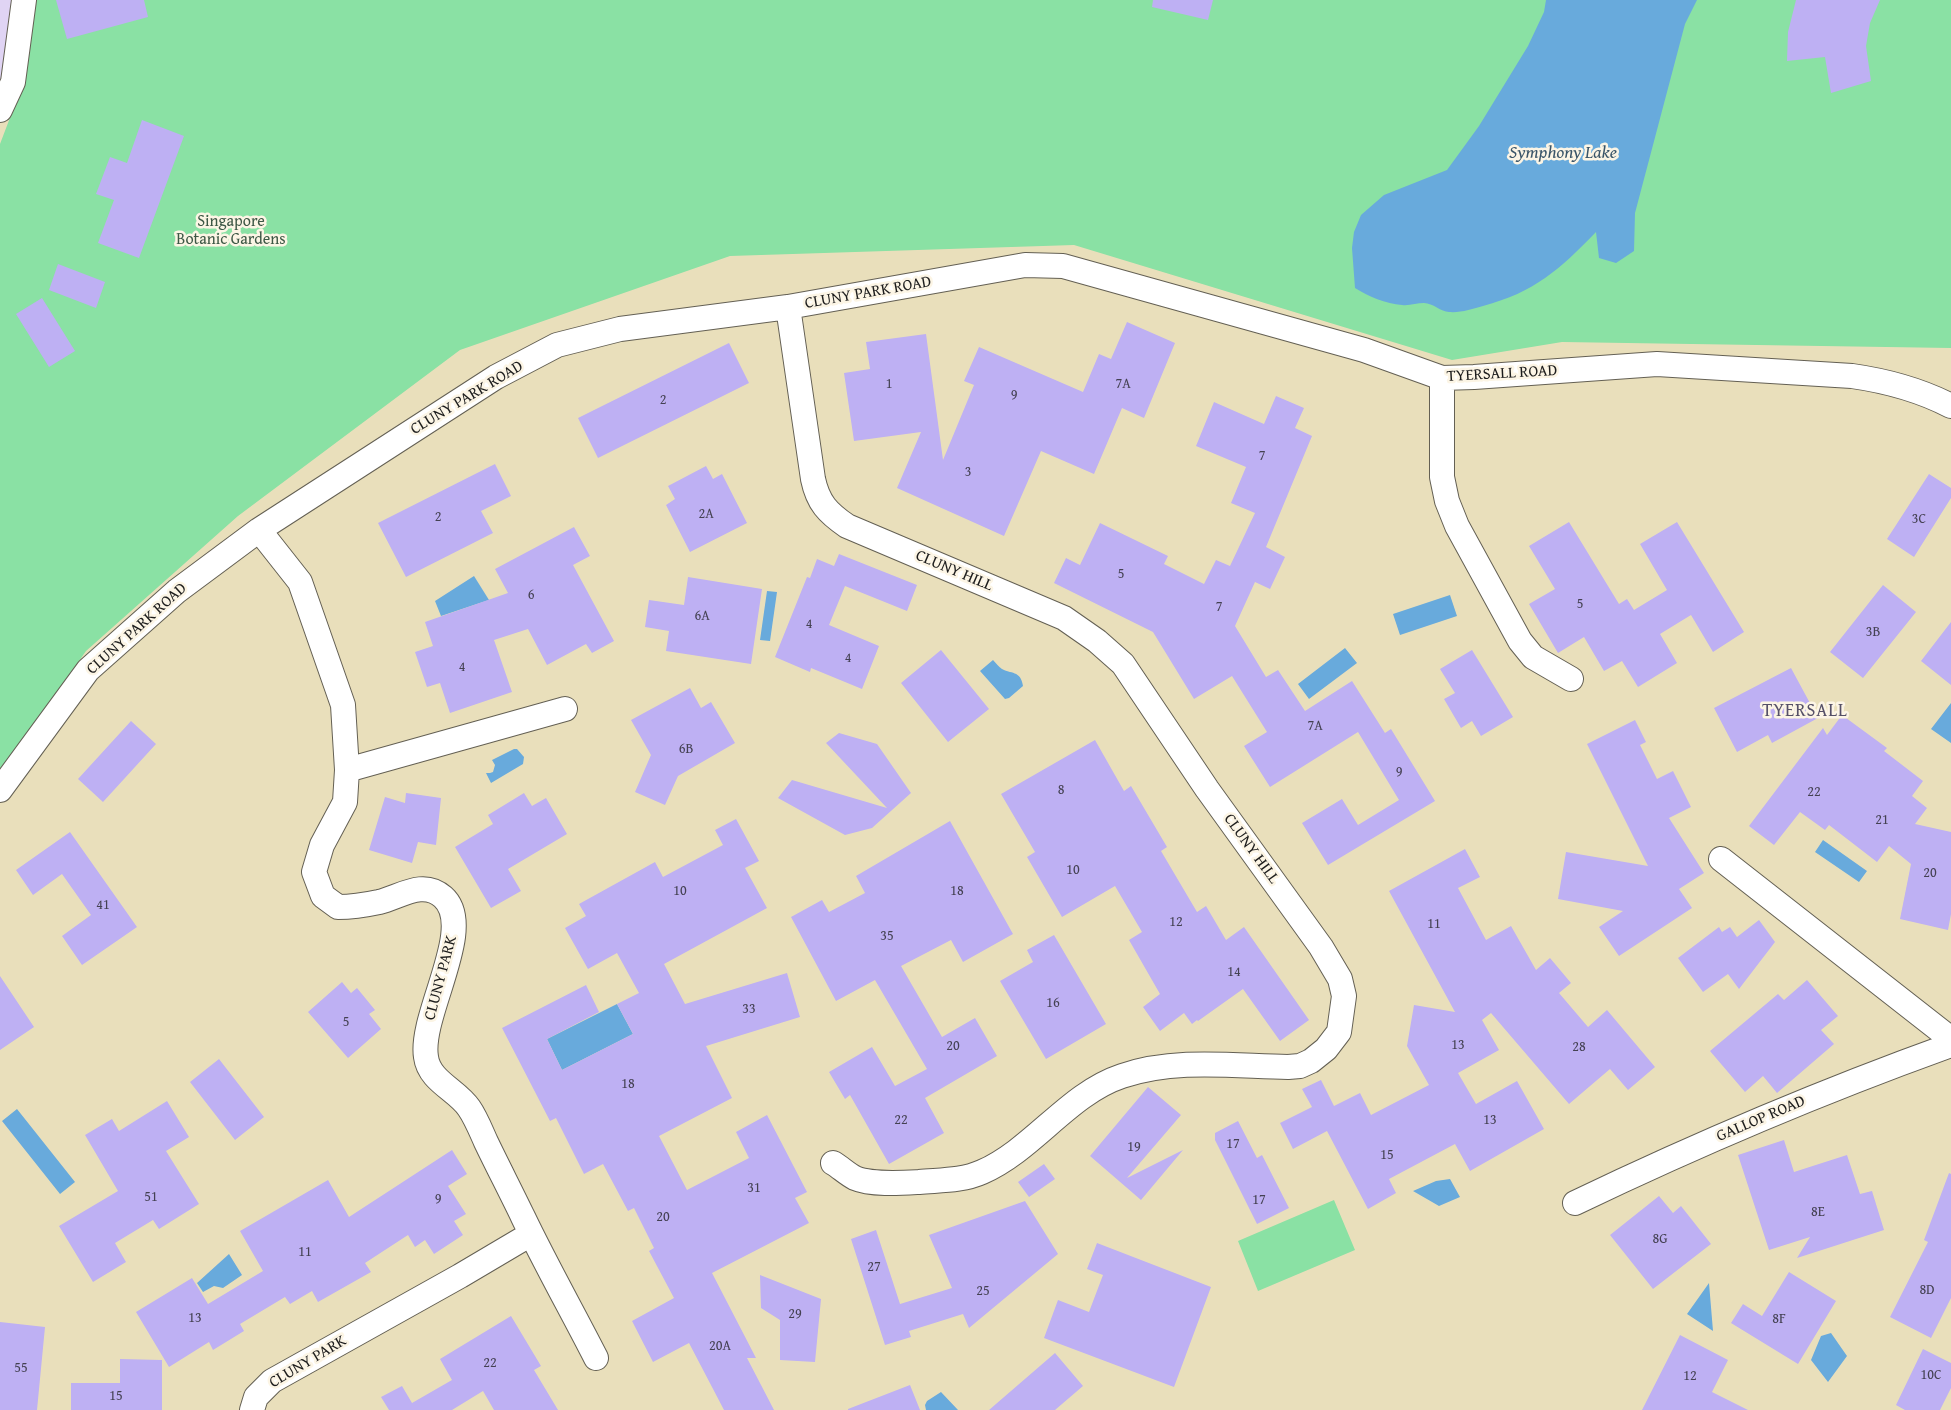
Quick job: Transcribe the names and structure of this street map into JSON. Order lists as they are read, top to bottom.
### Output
{
  "streets": {
    "street": [
      "CLUNY PARK ROAD",
      "TYERSALL ROAD",
      "CLUNY HILL",
      "CLUNY PARK",
      "GALLOP ROAD"
    ]
  },
  "crossings": [
    ["CLUNY PARK ROAD", "TYERSALL ROAD"],
    ["CLUNY PARK ROAD", "CLUNY HILL"],
    ["CLUNY PARK ROAD", "CLUNY PARK"]
  ],
  "districts": ["TYERSALL"],
  "water": ["Symphony Lake"],
  "parks": ["Singapore Botanic Gardens"],
  "house_numbers": [
    "1",
    "7A",
    "9",
    "2",
    "7",
    "3",
    "2A",
    "2",
    "3C",
    "5",
    "6",
    "5",
    "7",
    "6A",
    "4",
    "3B",
    "4",
    "4",
    "7A",
    "6B",
    "9",
    "8",
    "22",
    "21",
    "10",
    "20",
    "10",
    "18",
    "41",
    "12",
    "11",
    "35",
    "14",
    "16",
    "33",
    "5",
    "13",
    "20",
    "28",
    "18",
    "22",
    "13",
    "17",
    "19",
    "15",
    "31",
    "51",
    "9",
    "17",
    "8E",
    "20",
    "8G",
    "11",
    "27",
    "8D",
    "25",
    "29",
    "13",
    "8F",
    "20A",
    "22",
    "55",
    "10C",
    "12",
    "15"
  ]
}
